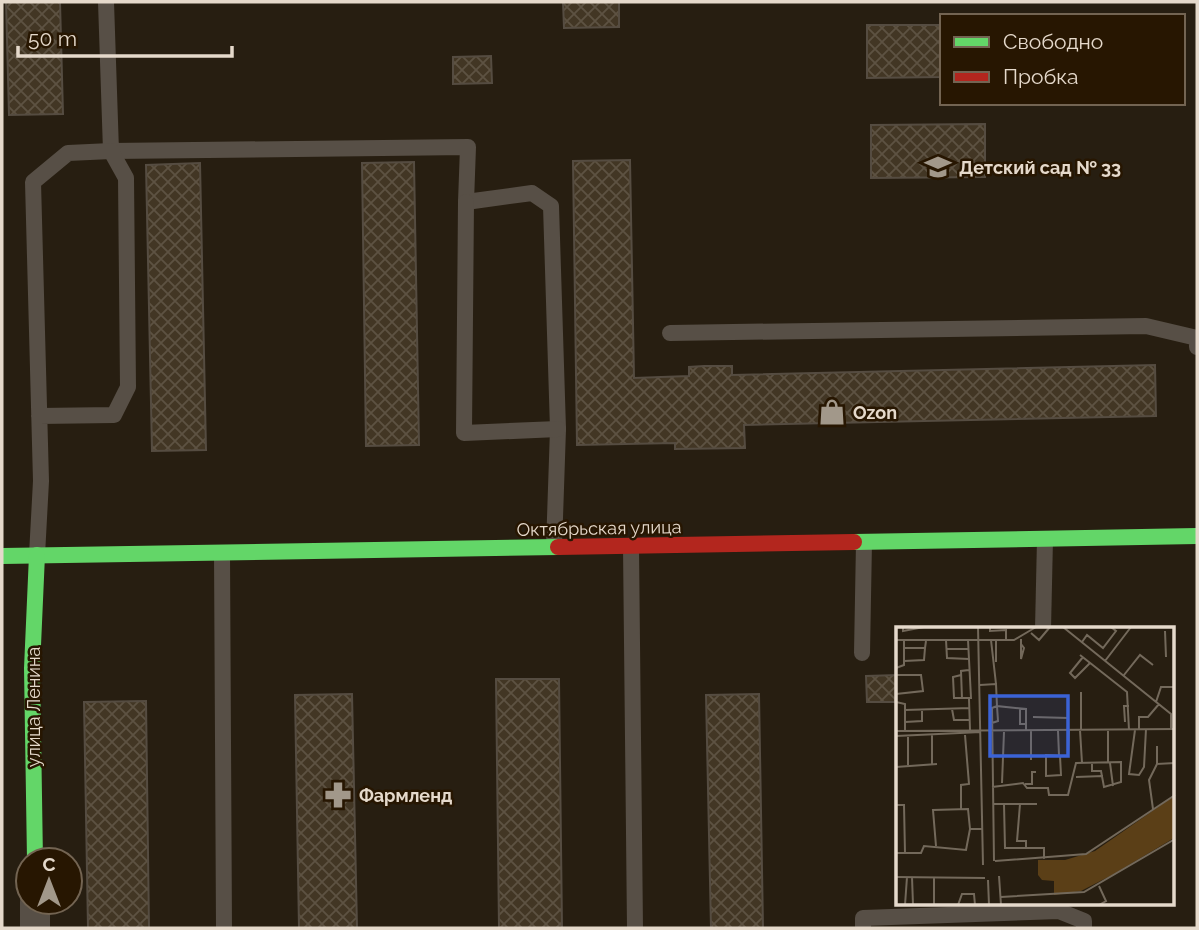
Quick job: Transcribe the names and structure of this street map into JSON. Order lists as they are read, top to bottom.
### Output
{
  "streets": {
    "street": ["Октябрьская улица", "улица Ленина"]
  },
  "crossings": [
    ["Октябрьская улица", "улица Ленина"]
  ],
  "places": {
    "school or university": ["Детский сад № 33"],
    "shop": ["Ozon"],
    "pharmacy": ["Фармленд"]
  },
  "legend": ["Свободно", "Пробка"],
  "scale_bar": "50 m",
  "north": "top"
}
